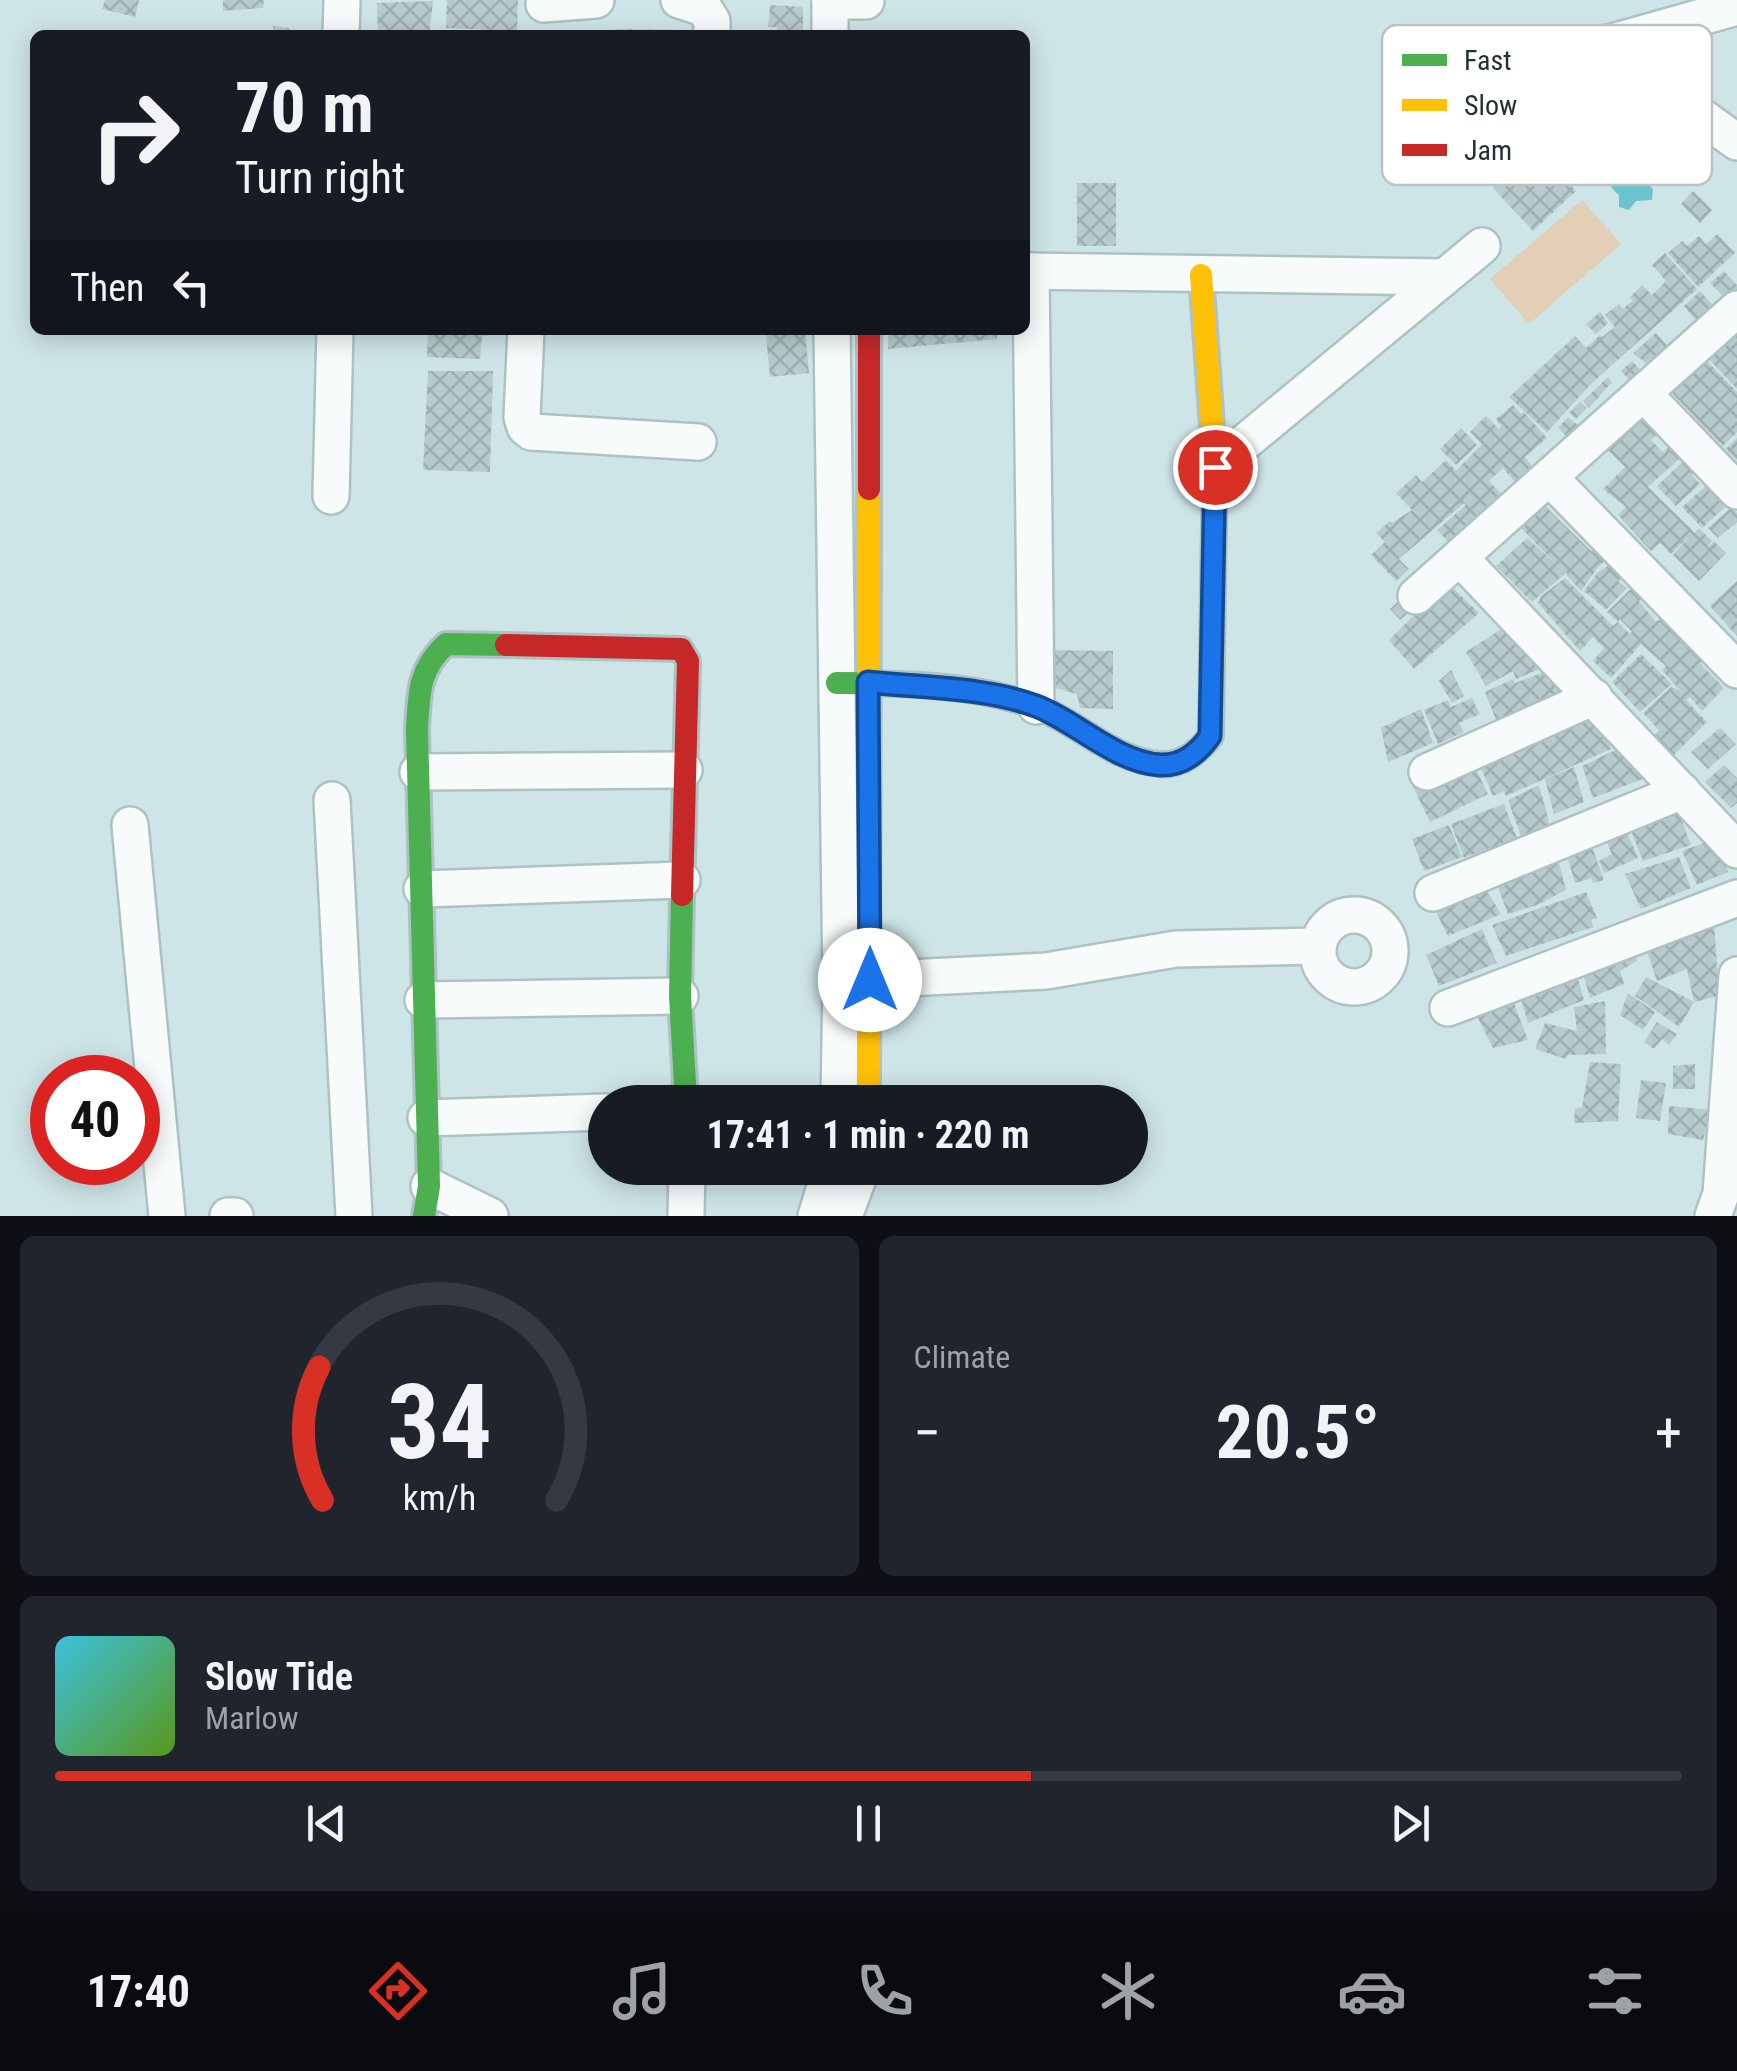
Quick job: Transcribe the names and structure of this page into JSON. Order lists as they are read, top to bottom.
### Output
{
  "legend": ["Fast", "Slow", "Jam"],
  "page": {
    "turn": ["70 m", "Turn right"],
    "then": "Then",
    "limit": "40",
    "trip": "17:41 · 1 min · 220 m",
    "tile": "Climate",
    "heat": ["−", "20.5°", "+"],
    "song": ["Slow Tide", "Marlow"],
    "tabs": "17:40",
    "gauge": ["34", "km/h"]
  }
}
